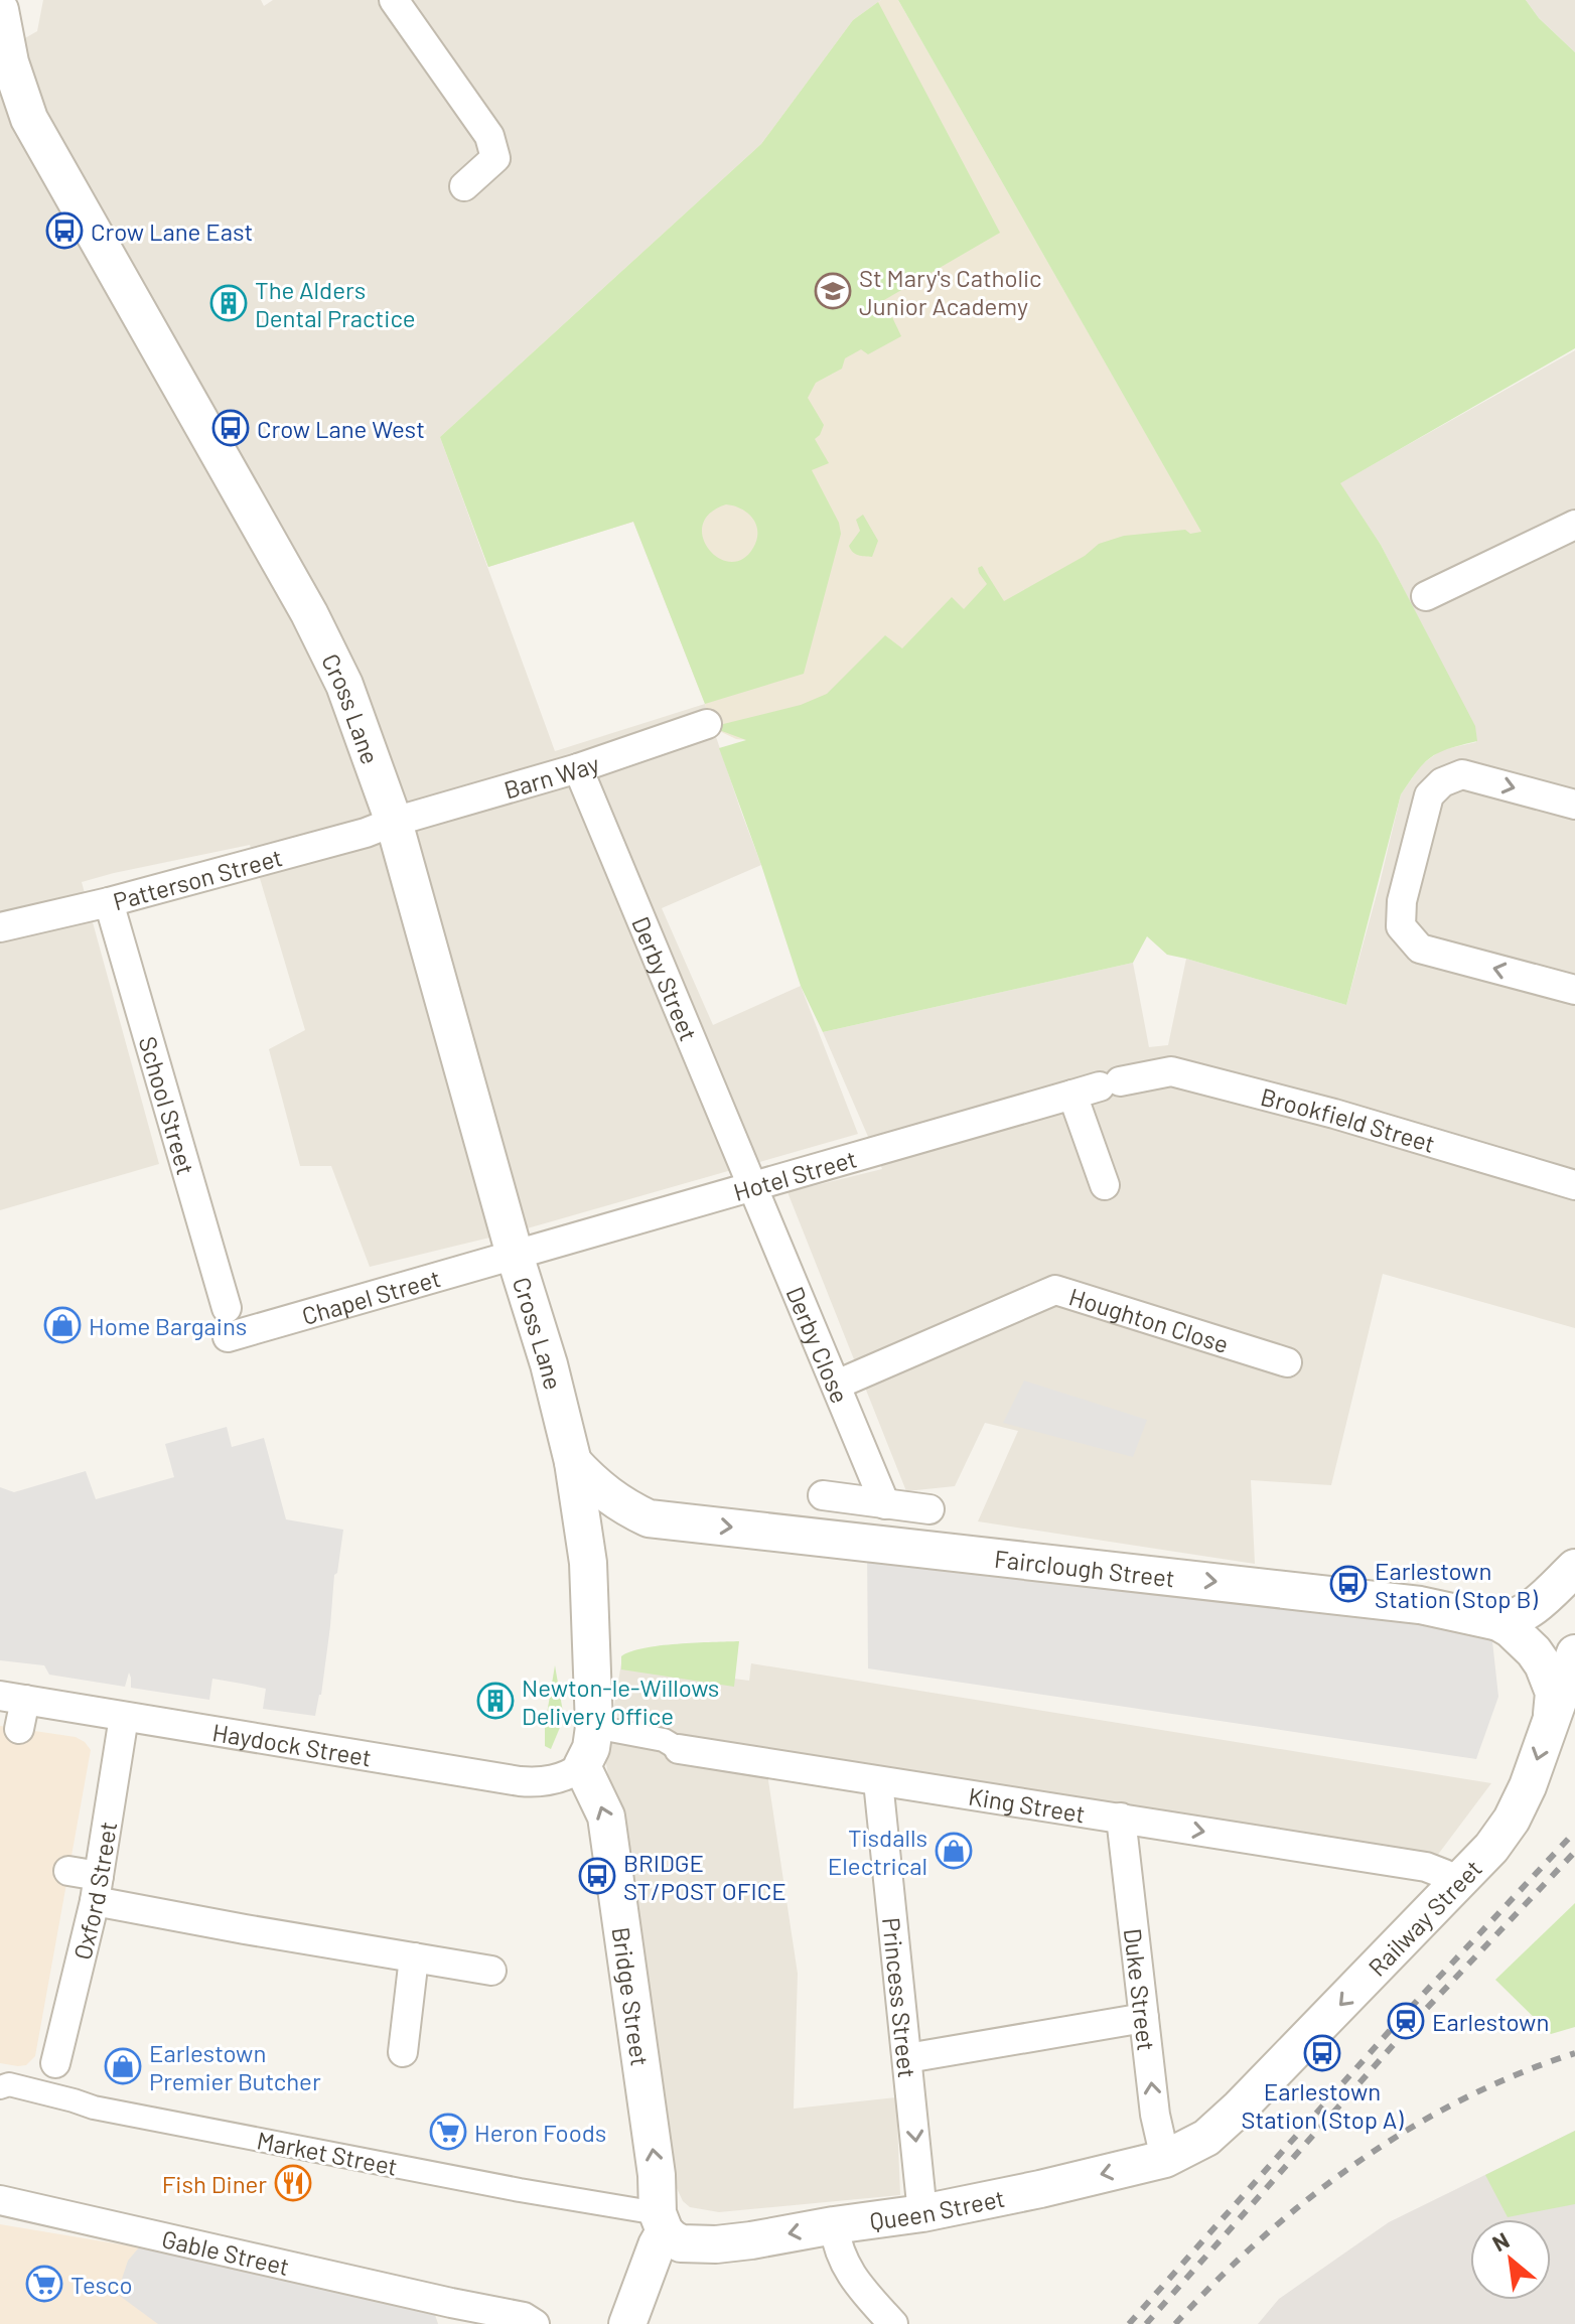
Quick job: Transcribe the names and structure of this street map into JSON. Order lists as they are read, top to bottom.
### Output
{
  "streets": {
    "street": [
      "Cross Lane",
      "Barn Way",
      "Patterson Street",
      "Derby Street",
      "School Street",
      "Brookfield Street",
      "Hotel Street",
      "Chapel Street",
      "Houghton Close",
      "Derby Close",
      "Fairclough Street",
      "Haydock Street",
      "King Street",
      "Oxford Street",
      "Railway Street",
      "Duke Street",
      "Bridge Street",
      "Princess Street",
      "Market Street",
      "Queen Street",
      "Gable Street"
    ]
  },
  "crossings": [
    ["Cross Lane", "Barn Way"],
    ["Cross Lane", "Patterson Street"],
    ["Cross Lane", "Hotel Street"],
    ["Cross Lane", "Chapel Street"],
    ["Cross Lane", "Fairclough Street"],
    ["Cross Lane", "Haydock Street"],
    ["Cross Lane", "King Street"],
    ["Cross Lane", "Bridge Street"],
    ["Barn Way", "Patterson Street"],
    ["Barn Way", "Derby Street"],
    ["Patterson Street", "School Street"],
    ["Derby Street", "Hotel Street"],
    ["Derby Street", "Derby Close"],
    ["Brookfield Street", "Hotel Street"],
    ["Hotel Street", "Chapel Street"],
    ["Hotel Street", "Derby Close"],
    ["Houghton Close", "Derby Close"],
    ["Fairclough Street", "Railway Street"],
    ["Haydock Street", "Oxford Street"],
    ["Haydock Street", "Bridge Street"],
    ["King Street", "Railway Street"],
    ["King Street", "Duke Street"],
    ["King Street", "Princess Street"],
    ["Railway Street", "Queen Street"],
    ["Duke Street", "Queen Street"],
    ["Bridge Street", "Market Street"],
    ["Bridge Street", "Queen Street"],
    ["Princess Street", "Queen Street"],
    ["Market Street", "Queen Street"]
  ],
  "one_way": [
    "Fairclough Street",
    "King Street",
    "Railway Street",
    "Duke Street",
    "Bridge Street",
    "Princess Street"
  ],
  "places": {
    "bus stop": [
      "Crow Lane East",
      "Crow Lane West",
      "Earlestown Station (Stop B)",
      "BRIDGE ST/POST OFICE",
      "Earlestown Station (Stop A)"
    ],
    "school or university": ["St Mary's Catholic Junior Academy"],
    "building": ["The Alders Dental Practice", "Newton-le-Willows Delivery Office"],
    "shop": ["Home Bargains", "Tisdalls Electrical", "Earlestown Premier Butcher"],
    "station": ["Earlestown"],
    "supermarket": ["Heron Foods", "Tesco"],
    "restaurant": ["Fish Diner"]
  },
  "north": "top left"
}
